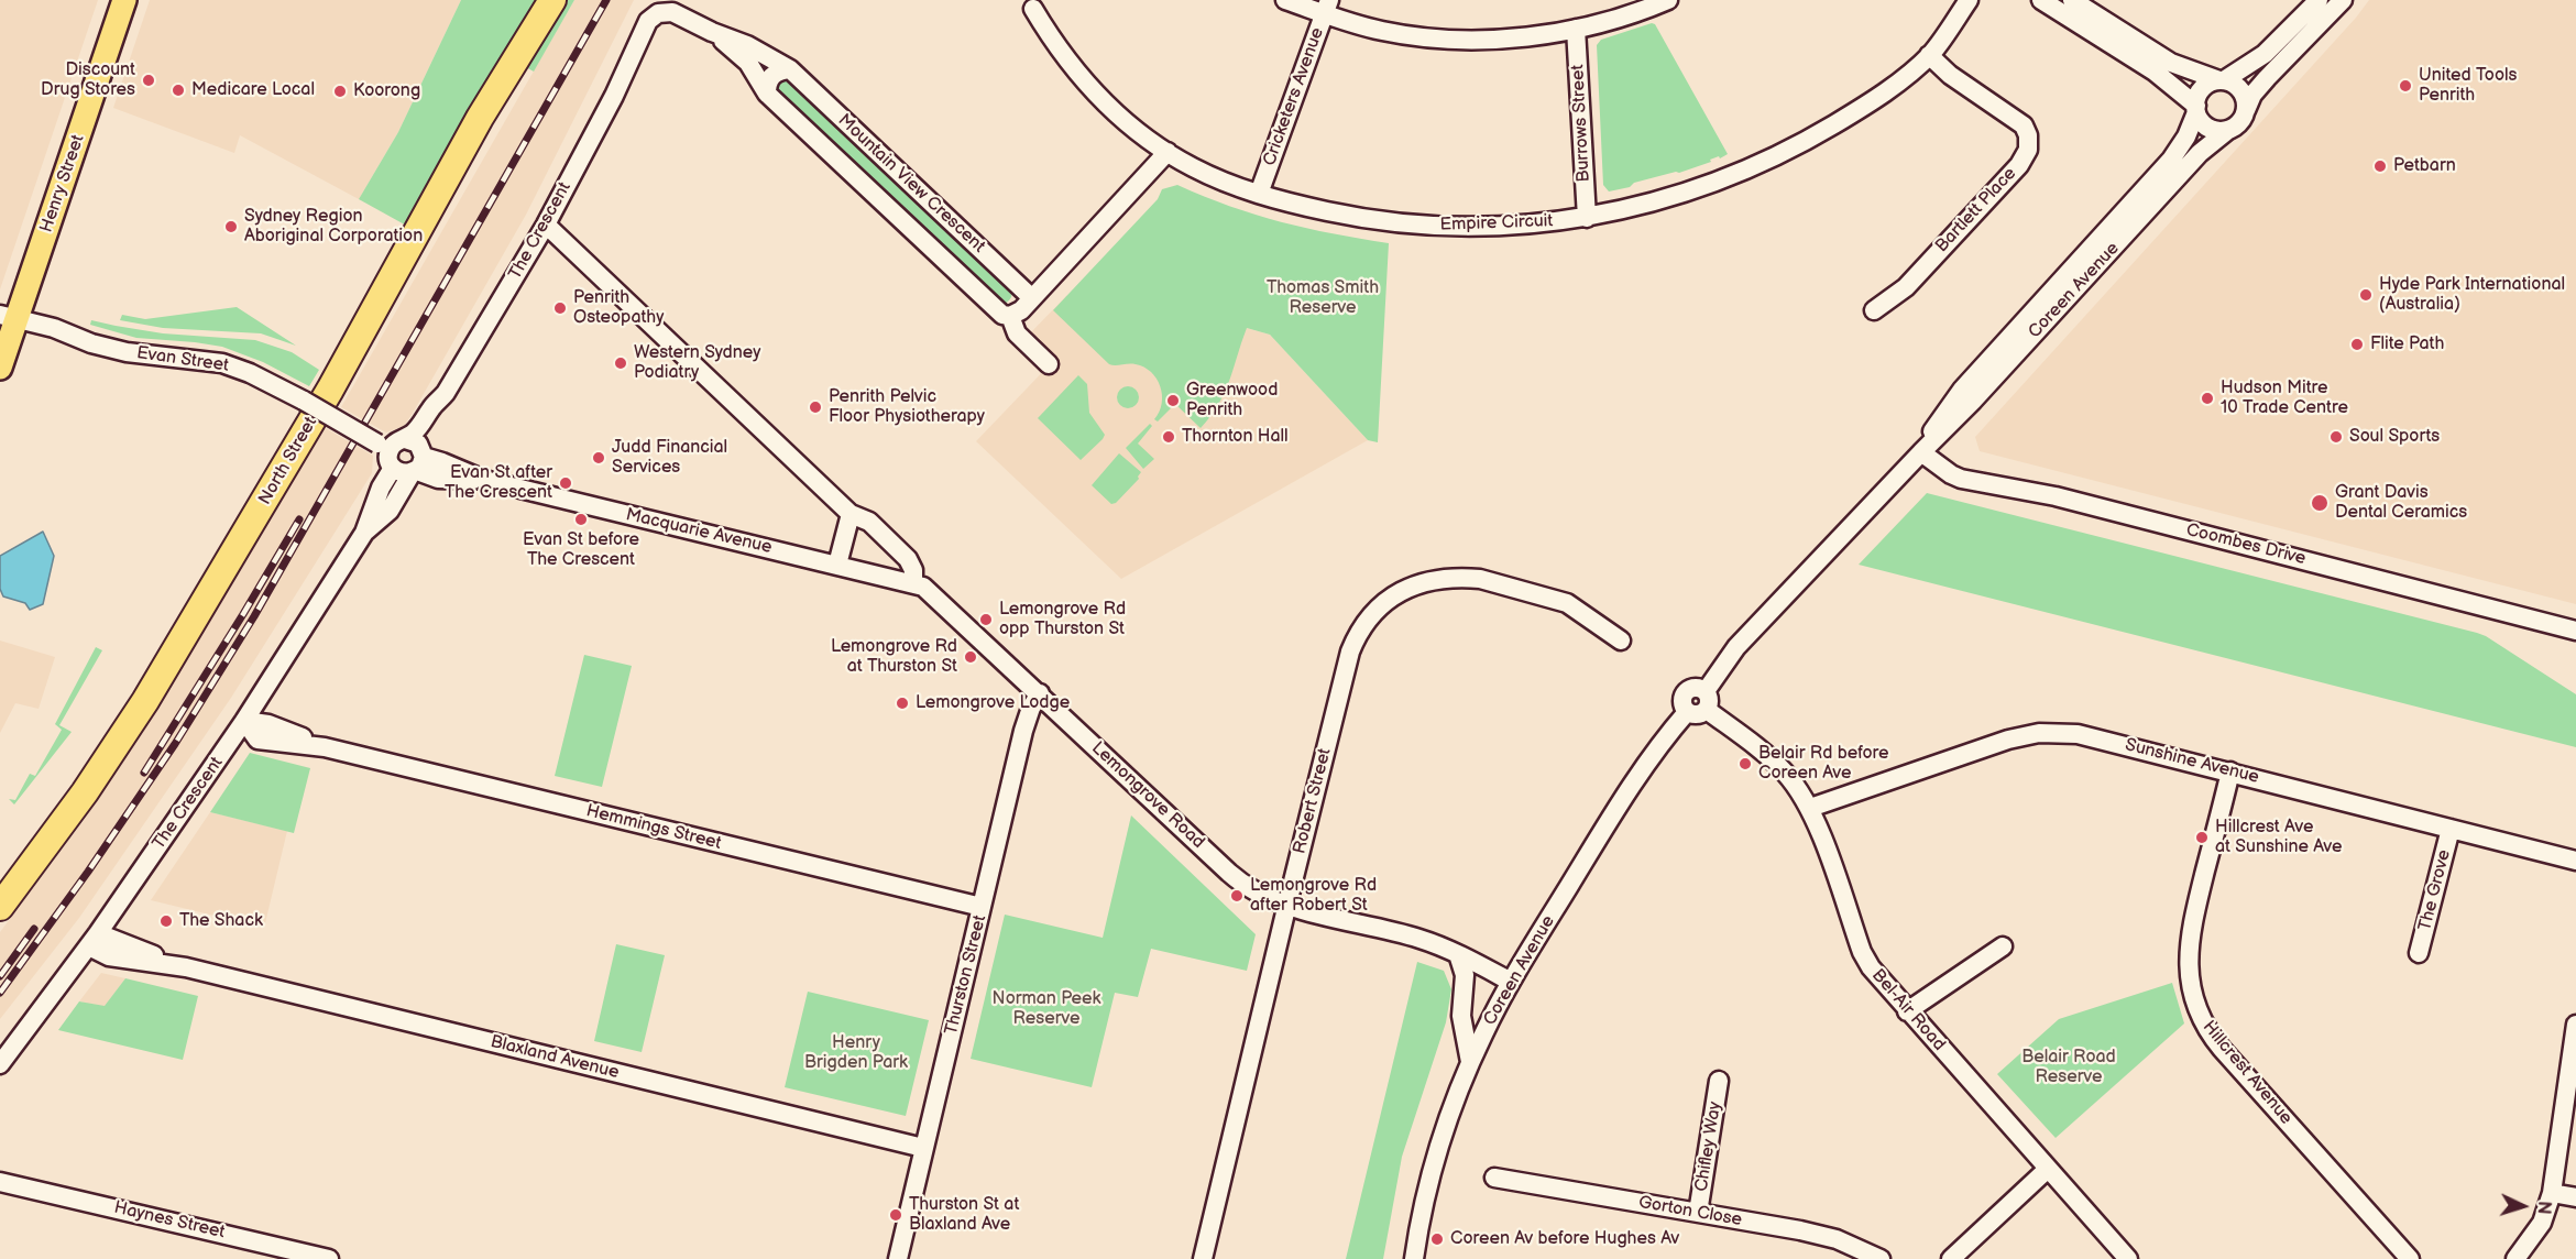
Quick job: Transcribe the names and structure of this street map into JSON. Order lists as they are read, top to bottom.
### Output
{
  "streets": {
    "highway": ["North Street"],
    "main road": ["Henry Street"],
    "street": [
      "Cricketers Avenue",
      "Burrows Street",
      "Mountain View Crescent",
      "Bartlett Place",
      "Empire Circuit",
      "The Crescent",
      "Coreen Avenue",
      "Evan Street",
      "Macquarie Avenue",
      "Coombes Drive",
      "Sunshine Avenue",
      "Lemongrove Road",
      "Robert Street",
      "Hemmings Street",
      "The Grove",
      "Thurston Street",
      "Bel-Air Road",
      "Blaxland Avenue",
      "Hillcrest Avenue",
      "Chifley Way",
      "Gorton Close",
      "Haynes Street"
    ]
  },
  "crossings": [
    ["Cricketers Avenue", "Empire Circuit"],
    ["Burrows Street", "Empire Circuit"],
    ["Henry Street", "Evan Street"],
    ["Mountain View Crescent", "The Crescent"],
    ["Bartlett Place", "Empire Circuit"],
    ["The Crescent", "Evan Street"],
    ["The Crescent", "Macquarie Avenue"],
    ["The Crescent", "Hemmings Street"],
    ["The Crescent", "Blaxland Avenue"],
    ["Coreen Avenue", "Coombes Drive"],
    ["Coreen Avenue", "Lemongrove Road"],
    ["Coreen Avenue", "Bel-Air Road"],
    ["Evan Street", "Macquarie Avenue"],
    ["Macquarie Avenue", "Lemongrove Road"],
    ["Sunshine Avenue", "The Grove"],
    ["Sunshine Avenue", "Bel-Air Road"],
    ["Sunshine Avenue", "Hillcrest Avenue"],
    ["Lemongrove Road", "Robert Street"],
    ["Lemongrove Road", "Thurston Street"],
    ["Hemmings Street", "Thurston Street"],
    ["Thurston Street", "Blaxland Avenue"],
    ["Chifley Way", "Gorton Close"]
  ],
  "parks": [
    "Thomas Smith Reserve",
    "Norman Peek Reserve",
    "Henry Brigden Park",
    "Belair Road Reserve"
  ],
  "places": [
    "Discount Drug Stores",
    "United Tools Penrith",
    "Medicare Local",
    "Koorong",
    "Petbarn",
    "Sydney Region Aboriginal Corporation",
    "Hyde Park International (Australia)",
    "Penrith Osteopathy",
    "Flite Path",
    "Western Sydney Podiatry",
    "Hudson Mitre 10 Trade Centre",
    "Greenwood Penrith",
    "Penrith Pelvic Floor Physiotherapy",
    "Thornton Hall",
    "Soul Sports",
    "Judd Financial Services",
    "Evan St after The Crescent",
    "Grant Davis Dental Ceramics",
    "Evan St before The Crescent",
    "Lemongrove Rd opp Thurston St",
    "Lemongrove Rd at Thurston St",
    "Lemongrove Lodge",
    "Belair Rd before Coreen Ave",
    "Hillcrest Ave at Sunshine Ave",
    "Lemongrove Rd after Robert St",
    "The Shack",
    "Thurston St at Blaxland Ave",
    "Coreen Av before Hughes Av"
  ],
  "north": "right"
}
